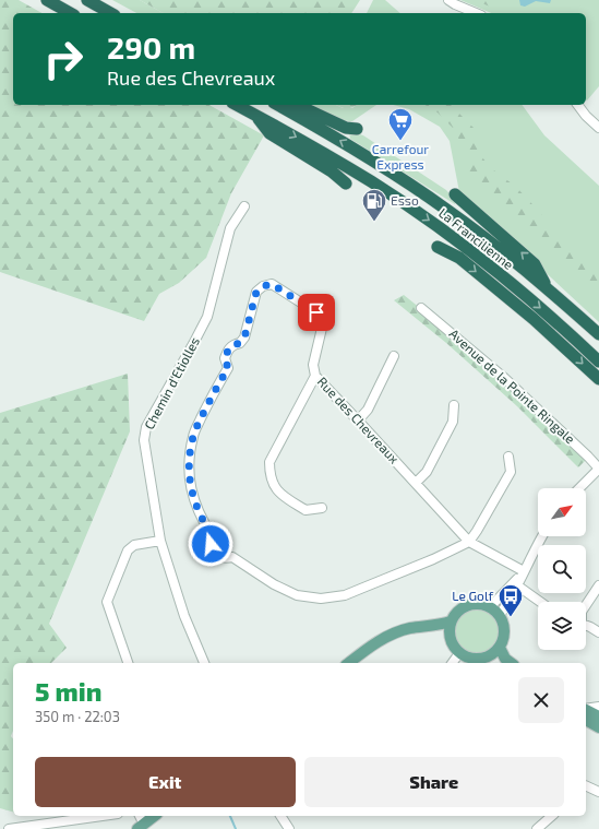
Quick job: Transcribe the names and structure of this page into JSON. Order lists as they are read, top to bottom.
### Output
{
  "streets": {
    "highway": ["La Francilienne"],
    "street": ["Chemin d'Etiolles", "Avenue de la Pointe Ringale", "Rue des Chevreaux"]
  },
  "places": {
    "supermarket": ["Carrefour Express"],
    "fuel station": ["Esso"],
    "bus stop": ["Le Golf"]
  },
  "north": "top right",
  "page": {
    "turn": ["290 m", "Rue des Chevreaux"],
    "heading": ["5 min", "350 m · 22:03"],
    "buttons": ["Exit", "Share"]
  }
}
